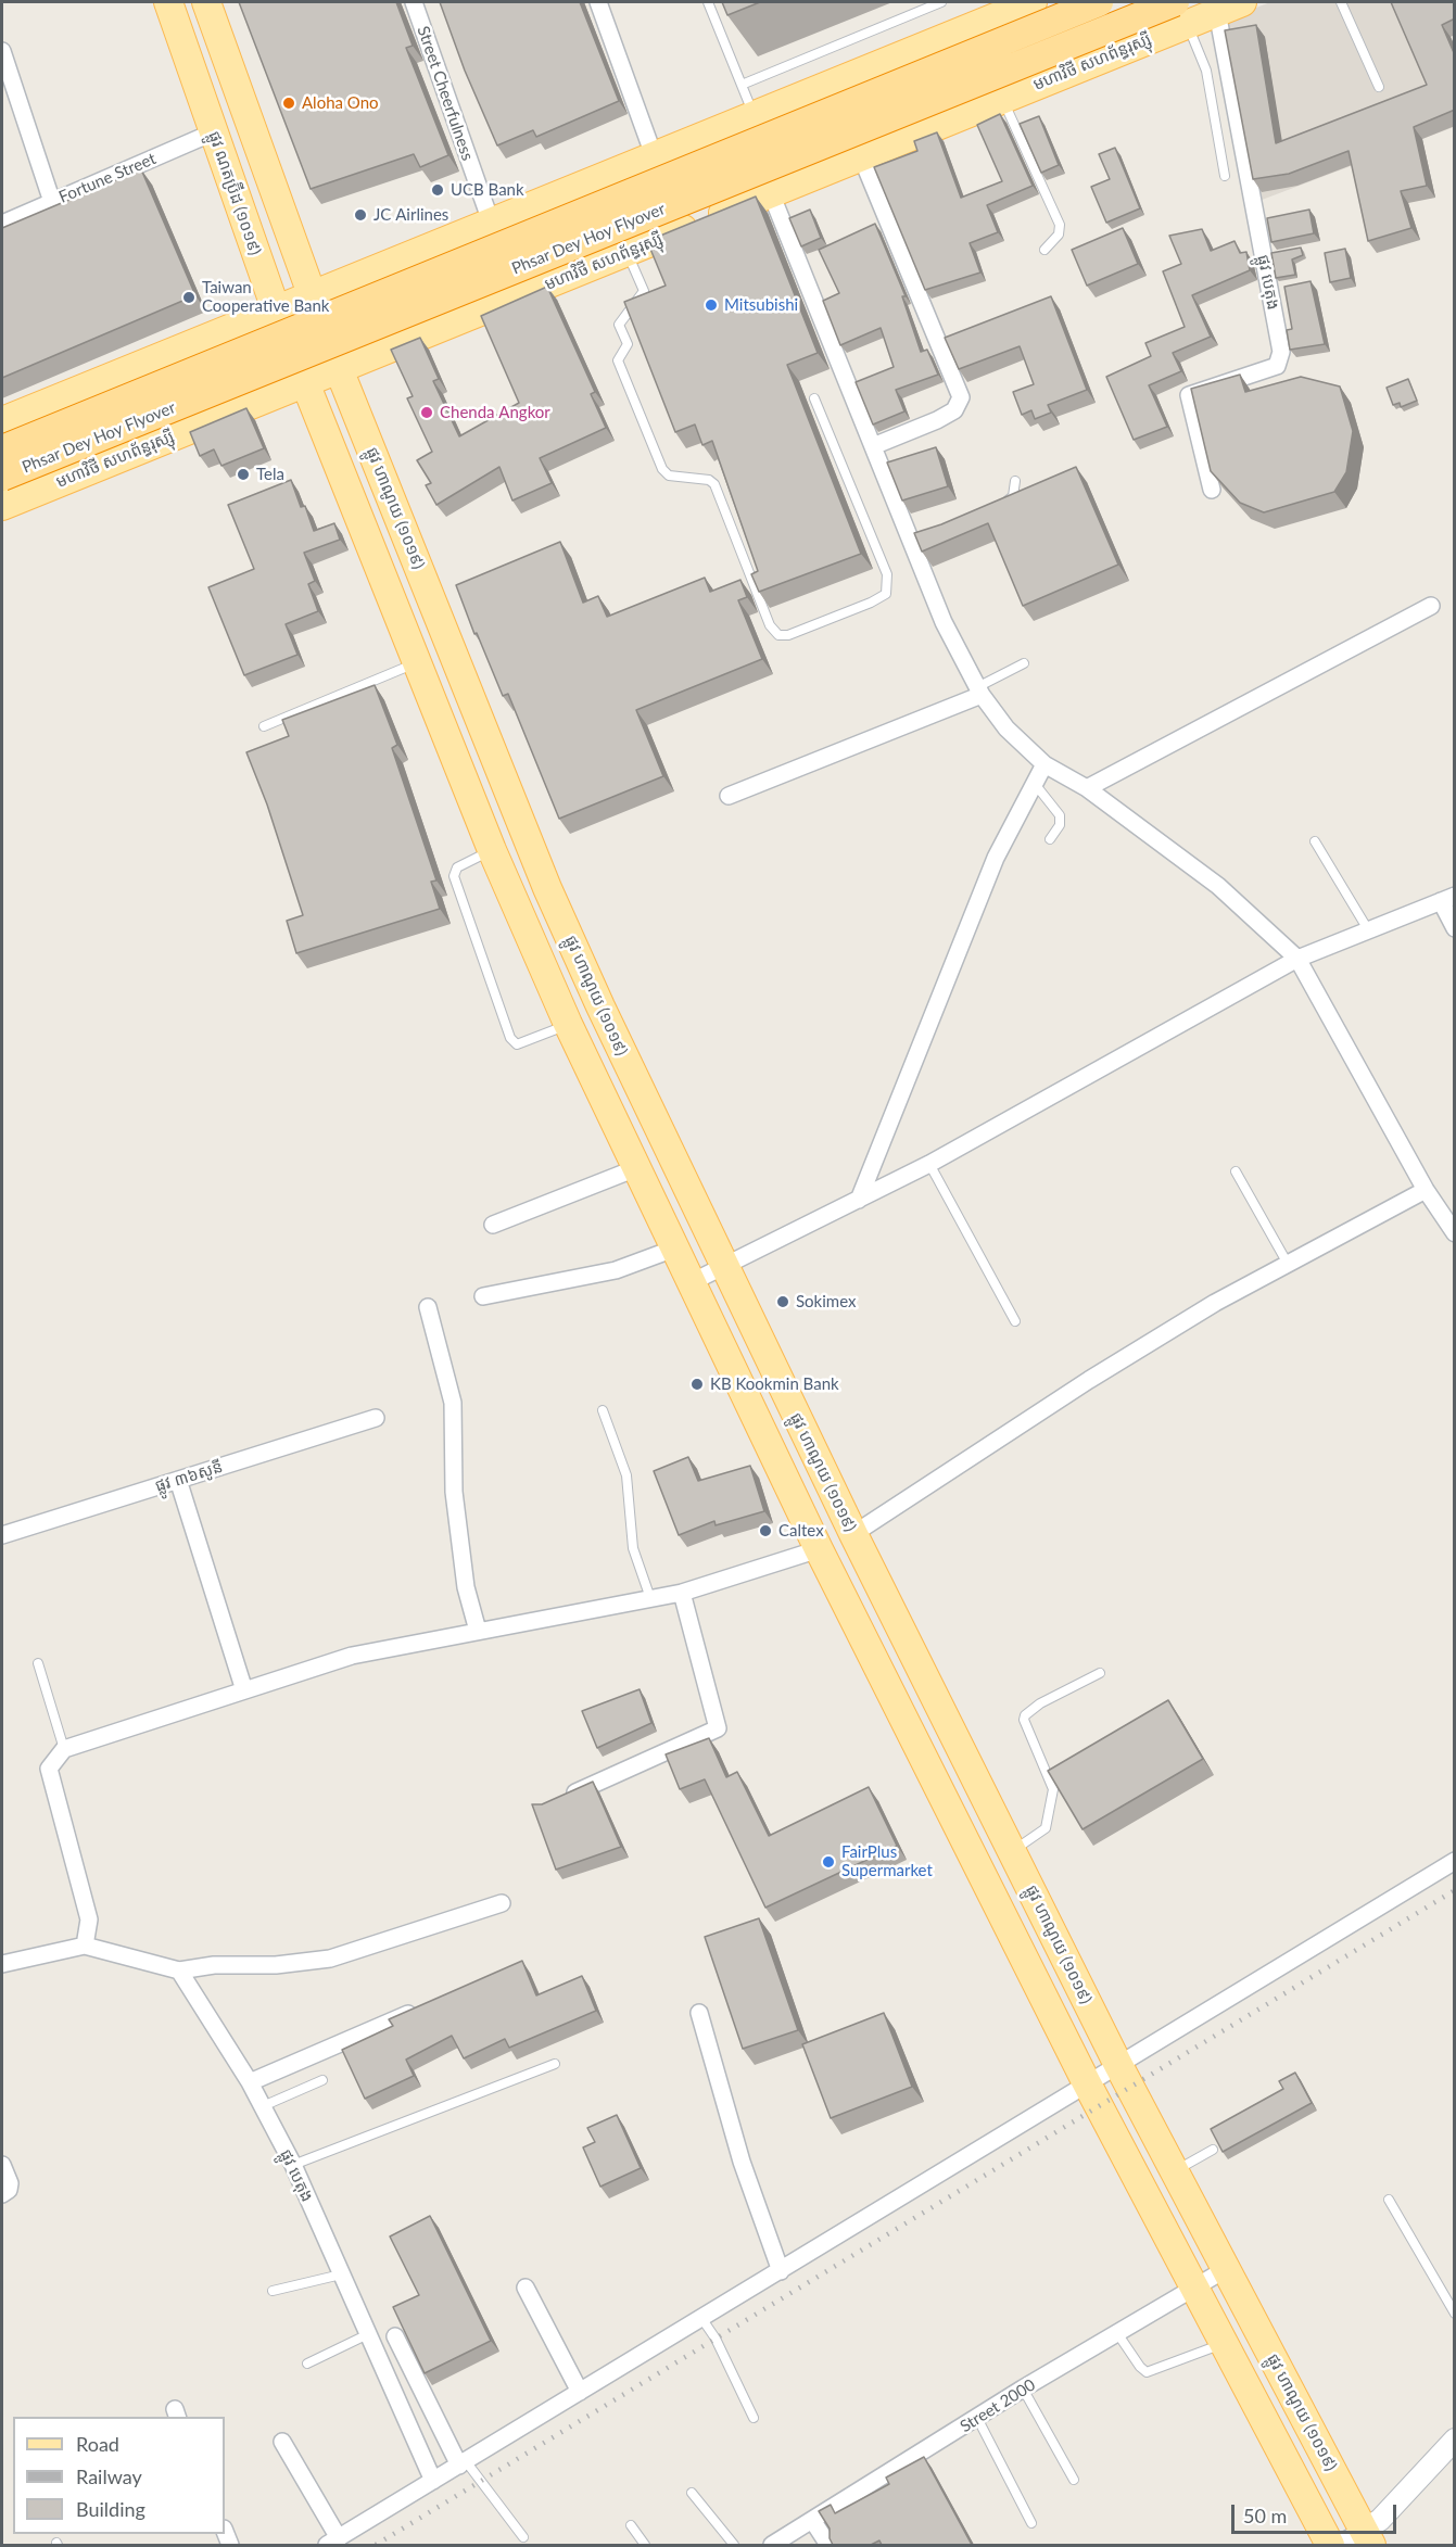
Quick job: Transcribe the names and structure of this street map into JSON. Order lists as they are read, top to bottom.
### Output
{
  "streets": {
    "highway": ["Phsar Dey Hoy Flyover"],
    "main road": ["មហាវិថី សហព័ន្ធរុស្ស៊ី", "ផ្លូវ ណតប្រ៊ីដ (១០១៩)", "ផ្លូវ ហាណូយ (១០១៩)"],
    "street": [
      "Street Cheerfulness",
      "Fortune Street",
      "ផ្លូវ បេតុង",
      "ផ្លូវ ៣៦សូនី",
      "Street 2000"
    ]
  },
  "crossings": [
    ["មហាវិថី សហព័ន្ធរុស្ស៊ី", "ផ្លូវ ណតប្រ៊ីដ (១០១៩)"],
    ["មហាវិថី សហព័ន្ធរុស្ស៊ី", "Phsar Dey Hoy Flyover"],
    ["មហាវិថី សហព័ន្ធរុស្ស៊ី", "ផ្លូវ បេតុង"],
    ["មហាវិថី សហព័ន្ធរុស្ស៊ី", "ផ្លូវ ហាណូយ (១០១៩)"],
    ["Fortune Street", "ផ្លូវ ណតប្រ៊ីដ (១០១៩)"],
    ["ផ្លូវ ហាណូយ (១០១៩)", "Street 2000"]
  ],
  "places": [
    "Aloha Ono",
    "UCB Bank",
    "JC Airlines",
    "Taiwan Cooperative Bank",
    "Mitsubishi",
    "Chenda Angkor",
    "Tela",
    "Sokimex",
    "KB Kookmin Bank",
    "Caltex",
    "FairPlus Supermarket"
  ],
  "legend": ["Road", "Railway", "Building"],
  "scale_bar": "50 m"
}
